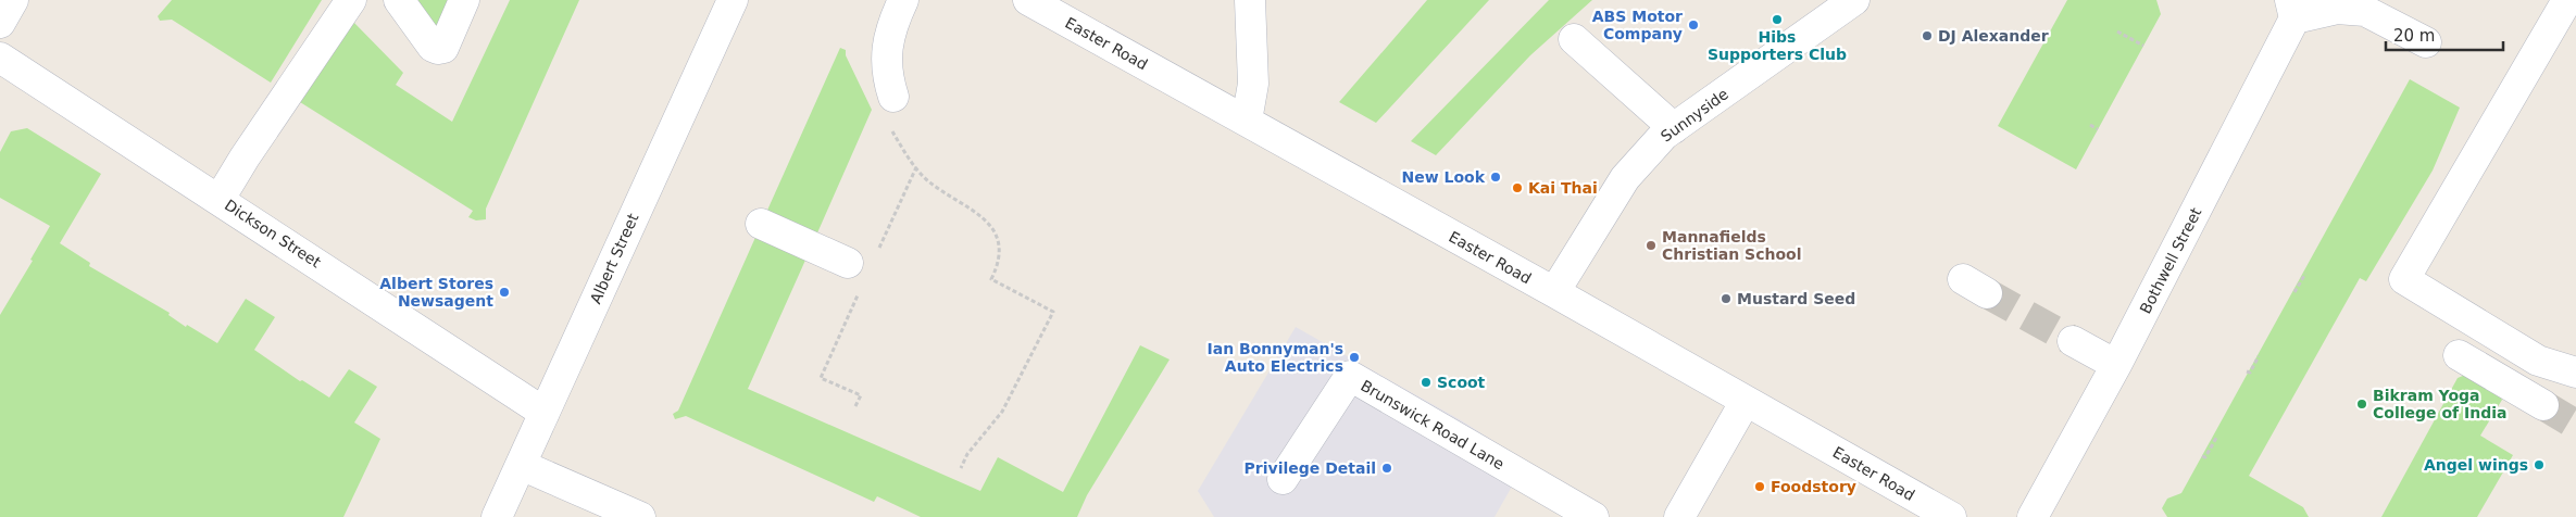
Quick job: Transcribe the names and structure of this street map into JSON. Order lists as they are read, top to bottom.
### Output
{
  "streets": {
    "street": [
      "Easter Road",
      "Sunnyside",
      "Dickson Street",
      "Albert Street",
      "Bothwell Street",
      "Brunswick Road Lane"
    ]
  },
  "crossings": [
    ["Easter Road", "Sunnyside"],
    ["Dickson Street", "Albert Street"]
  ],
  "places": [
    "Hibs Supporters Club",
    "ABS Motor Company",
    "DJ Alexander",
    "New Look",
    "Kai Thai",
    "Mannafields Christian School",
    "Albert Stores Newsagent",
    "Mustard Seed",
    "Ian Bonnyman's Auto Electrics",
    "Scoot",
    "Bikram Yoga College of India",
    "Angel wings",
    "Privilege Detail",
    "Foodstory"
  ],
  "scale_bar": "20 m"
}
